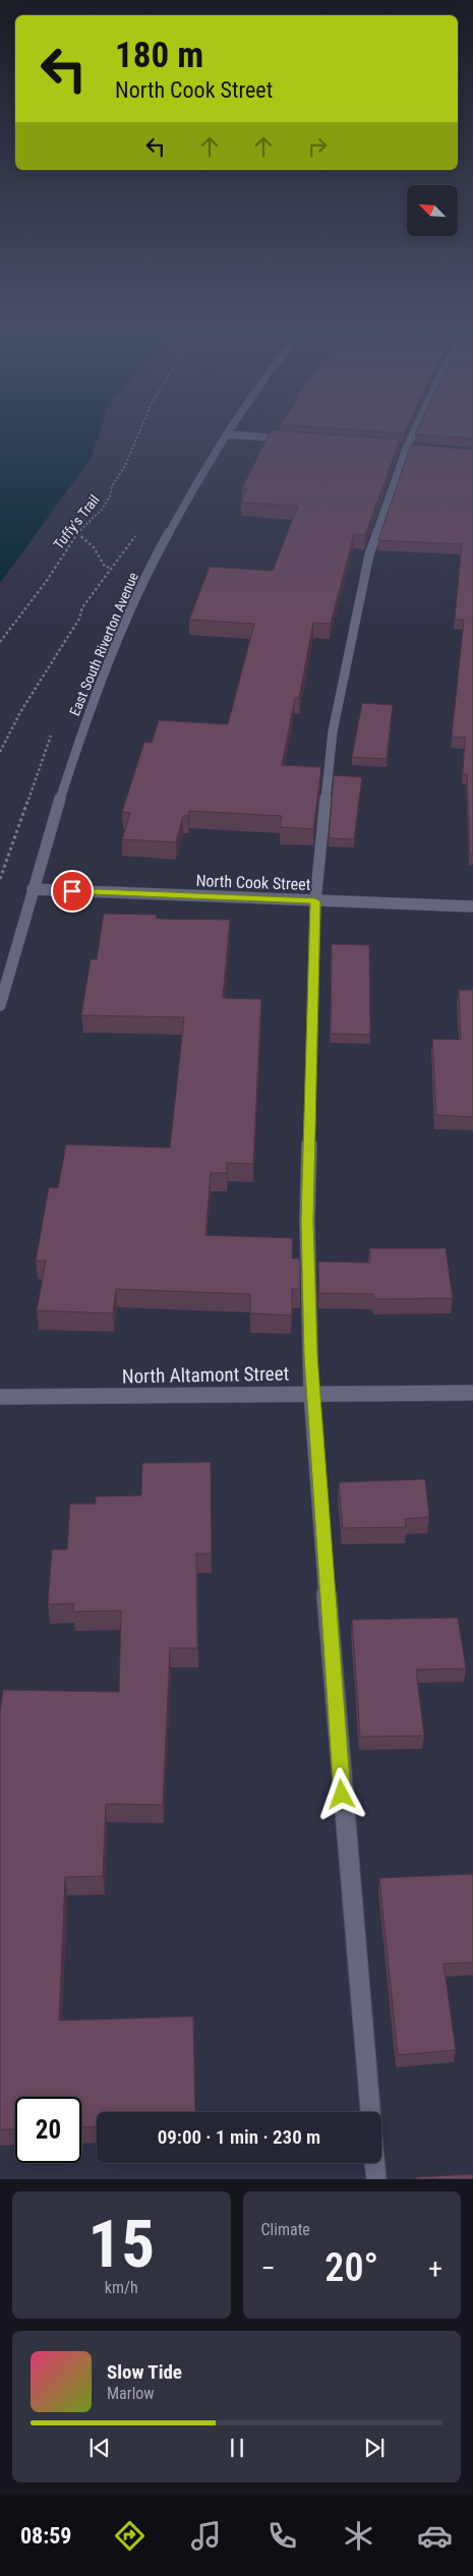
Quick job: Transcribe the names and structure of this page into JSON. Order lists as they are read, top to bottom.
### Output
{
  "streets": {
    "street": ["East South Riverton Avenue", "North Cook Street", "North Altamont Street"],
    "path": ["Tuffy's Trail"]
  },
  "crossings": [
    ["East South Riverton Avenue", "North Cook Street"]
  ],
  "north": "top left",
  "page": {
    "turn": ["180 m", "North Cook Street"],
    "limit": "20",
    "trip": "09:00 · 1 min · 230 m",
    "tile": [
      ["15", "km/h"],
      "Climate"
    ],
    "heat": ["−", "20°", "+"],
    "song": ["Slow Tide", "Marlow"],
    "tabs": "08:59"
  }
}
